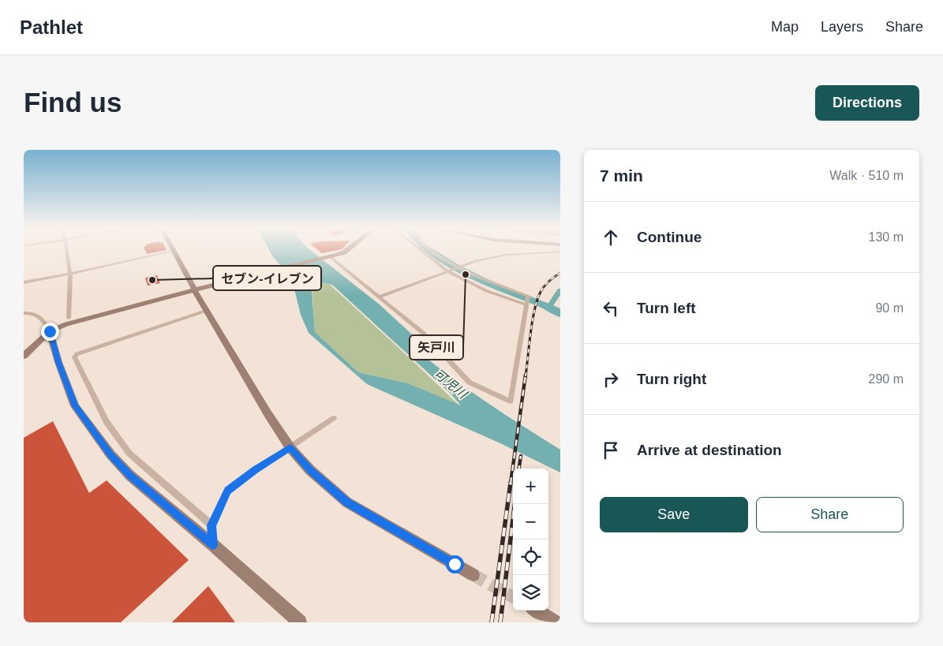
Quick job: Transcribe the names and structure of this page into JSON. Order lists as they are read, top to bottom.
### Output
{
  "water": ["可児川"],
  "places": ["矢戸川", "セブン-イレブン"],
  "page": {
    "header": "Pathlet",
    "nav": ["Map", "Layers", "Share"],
    "buttons": [
      "Directions",
      ["Save", "Share"]
    ],
    "title": "Find us",
    "heading": ["7 min", "Walk · 510 m"],
    "list": [
      ["Continue", "130 m"],
      ["Turn left", "90 m"],
      ["Turn right", "290 m"],
      "Arrive at destination"
    ],
    "map_buttons": ["+", "−"]
  }
}
